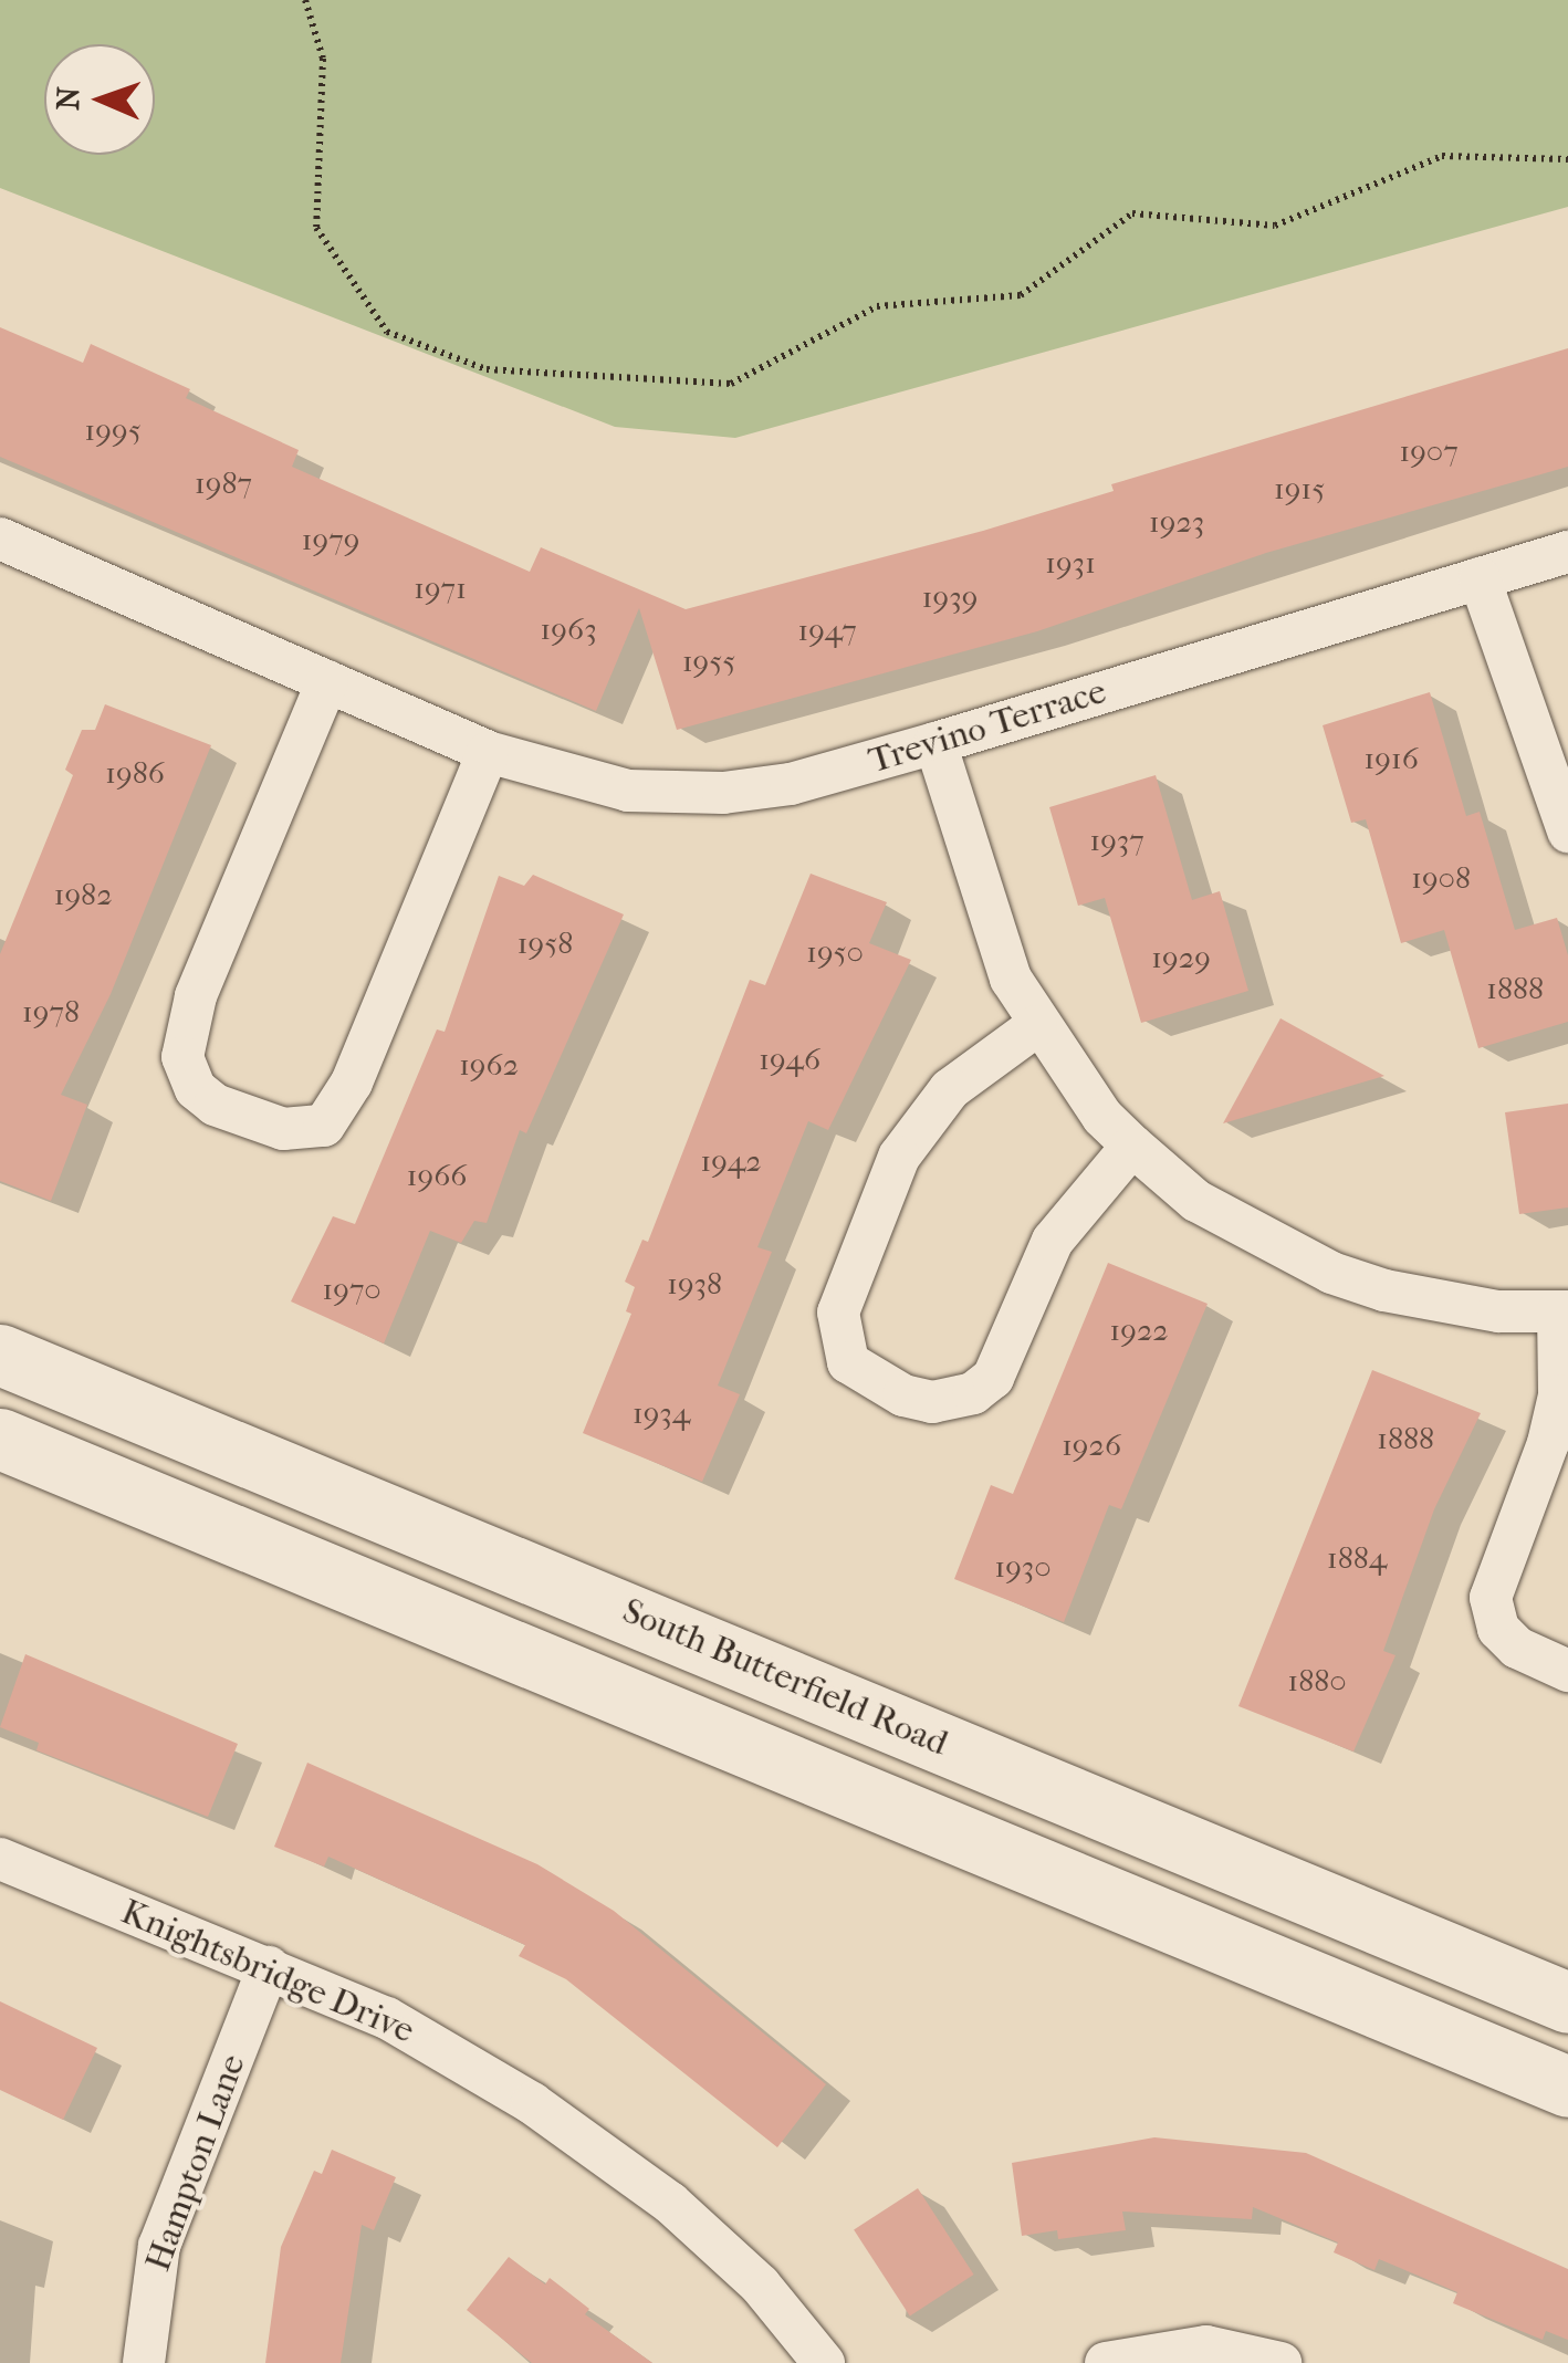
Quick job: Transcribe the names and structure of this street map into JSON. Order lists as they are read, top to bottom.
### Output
{
  "streets": {
    "main road": ["South Butterfield Road"],
    "street": ["Trevino Terrace", "Knightsbridge Drive", "Hampton Lane"]
  },
  "crossings": [
    ["Knightsbridge Drive", "Hampton Lane"]
  ],
  "house_numbers": [
    "1995",
    "1907",
    "1987",
    "1915",
    "1923",
    "1979",
    "1931",
    "1971",
    "1939",
    "1963",
    "1947",
    "1955",
    "1916",
    "1986",
    "1937",
    "1908",
    "1982",
    "1958",
    "1950",
    "1929",
    "1888",
    "1978",
    "1946",
    "1962",
    "1942",
    "1966",
    "1938",
    "1970",
    "1922",
    "1934",
    "1888",
    "1926",
    "1884",
    "1930",
    "1880"
  ],
  "north": "left"
}
